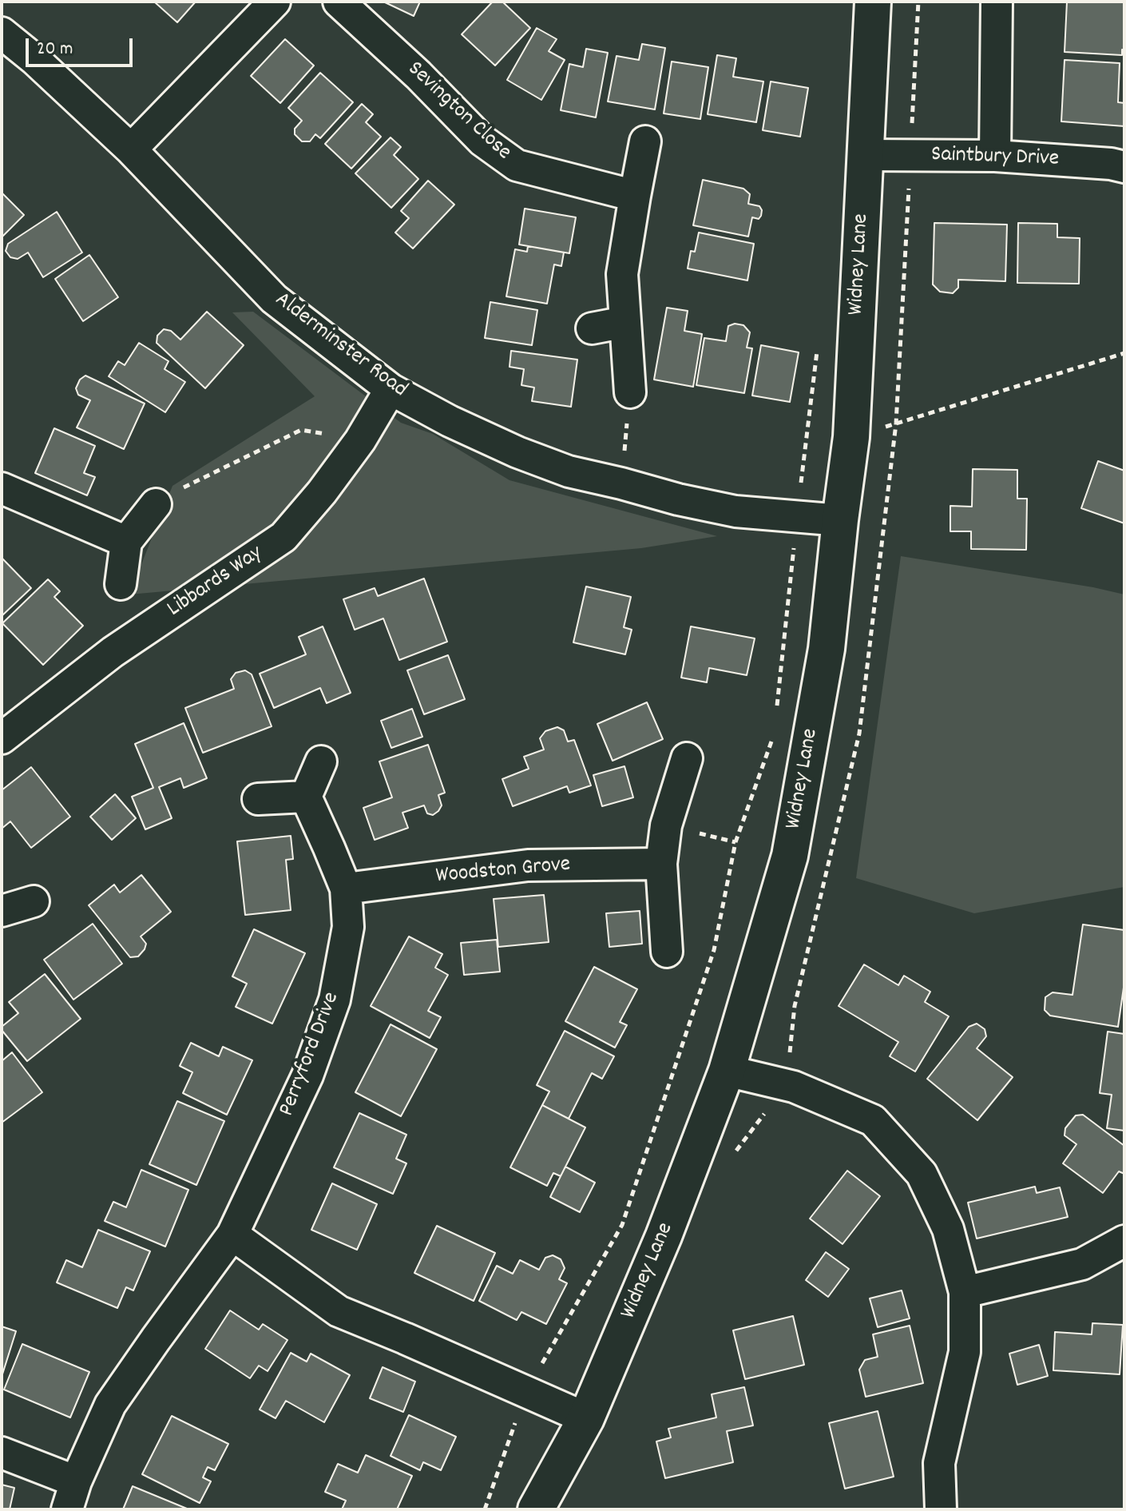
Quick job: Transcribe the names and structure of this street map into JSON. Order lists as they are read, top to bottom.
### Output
{
  "streets": {
    "street": [
      "Sevington Close",
      "Saintbury Drive",
      "Widney Lane",
      "Alderminster Road",
      "Libbards Way",
      "Woodston Grove",
      "Perryford Drive"
    ]
  },
  "crossings": [
    ["Saintbury Drive", "Widney Lane"],
    ["Widney Lane", "Alderminster Road"],
    ["Alderminster Road", "Libbards Way"],
    ["Woodston Grove", "Perryford Drive"]
  ],
  "scale_bar": "20 m"
}
